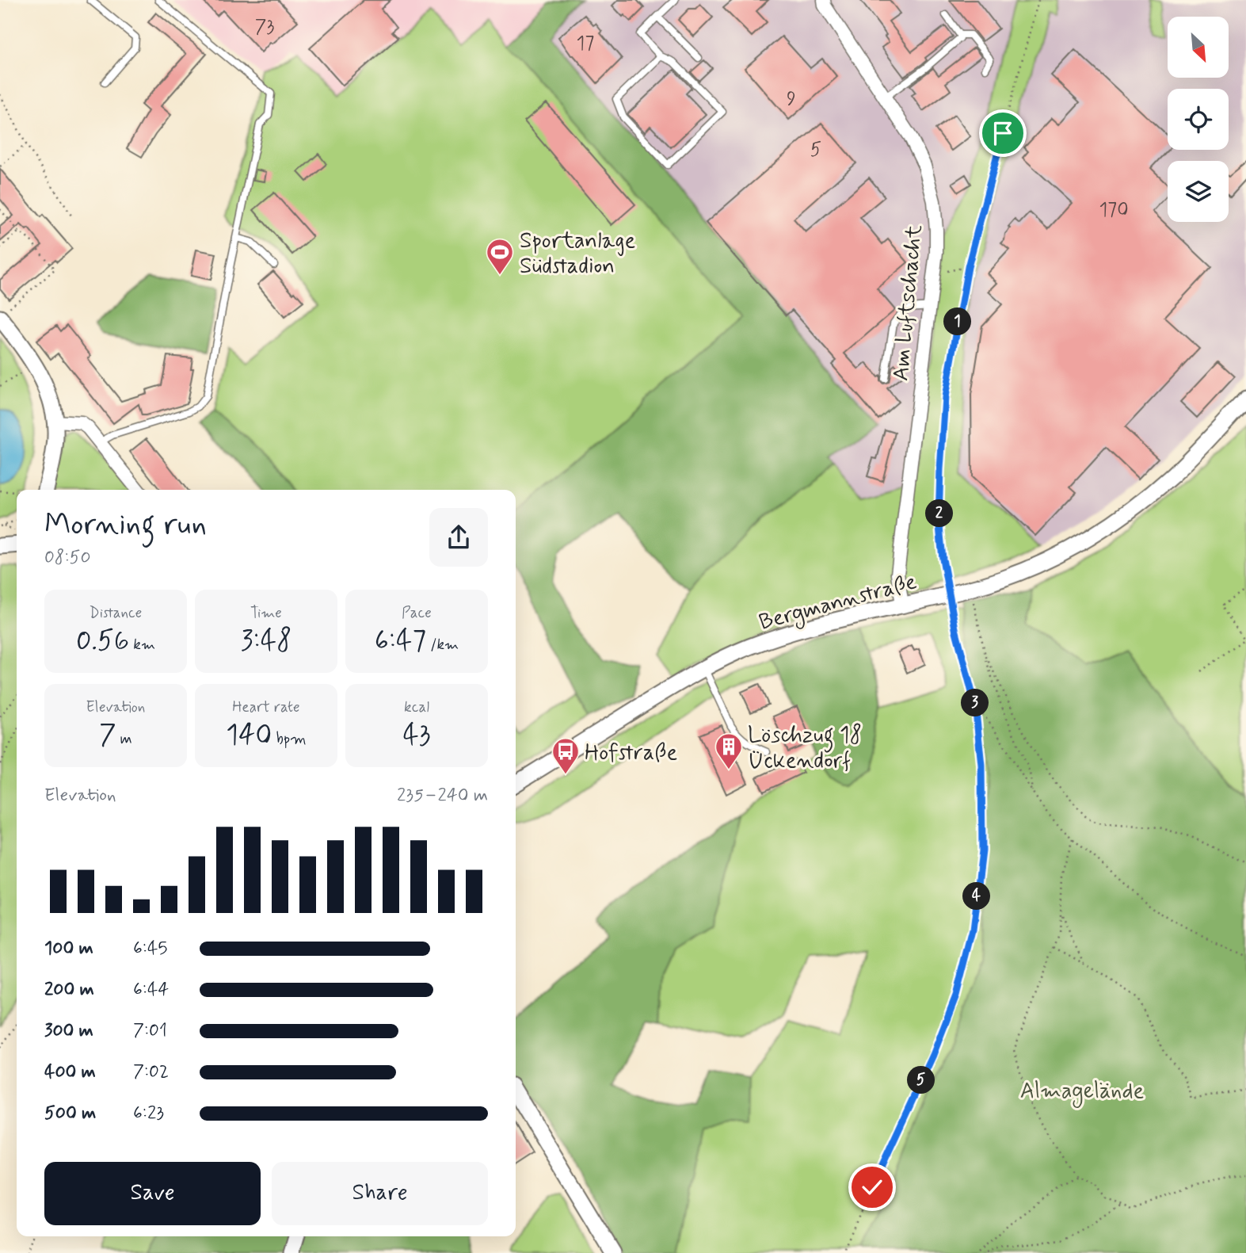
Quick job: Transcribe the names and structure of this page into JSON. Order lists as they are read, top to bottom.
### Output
{
  "streets": {
    "street": ["Am Luftschacht", "Bergmannstraße"]
  },
  "crossings": [
    ["Am Luftschacht", "Bergmannstraße"]
  ],
  "parks": ["Almagelände"],
  "places": {
    "sports": ["Sportanlage Südstadion"],
    "building": ["Löschzug 18 Ückendorf"],
    "bus stop": ["Hofstraße"]
  },
  "house_numbers": [
    "73",
    "17",
    "9",
    "5",
    "170"
  ],
  "north": "bottom right",
  "page": {
    "pins": [
      "1",
      "2",
      "3",
      "4",
      "5"
    ],
    "heading": ["Morning run", "08:50"],
    "stats": [
      ["Distance", "0.56 km"],
      ["Time", "3:48"],
      ["Pace", "6:47 /km"],
      ["Elevation", "7 m"],
      ["Heart rate", "140 bpm"],
      ["kcal", "43"]
    ],
    "chart": ["Elevation", "235–240 m"],
    "list": [
      {
        "name": "100 m",
        "note": "6:45"
      },
      {
        "name": "200 m",
        "note": "6:44"
      },
      {
        "name": "300 m",
        "note": "7:01"
      },
      {
        "name": "400 m",
        "note": "7:02"
      },
      {
        "name": "500 m",
        "note": "6:23"
      }
    ],
    "buttons": ["Save", "Share"]
  }
}
